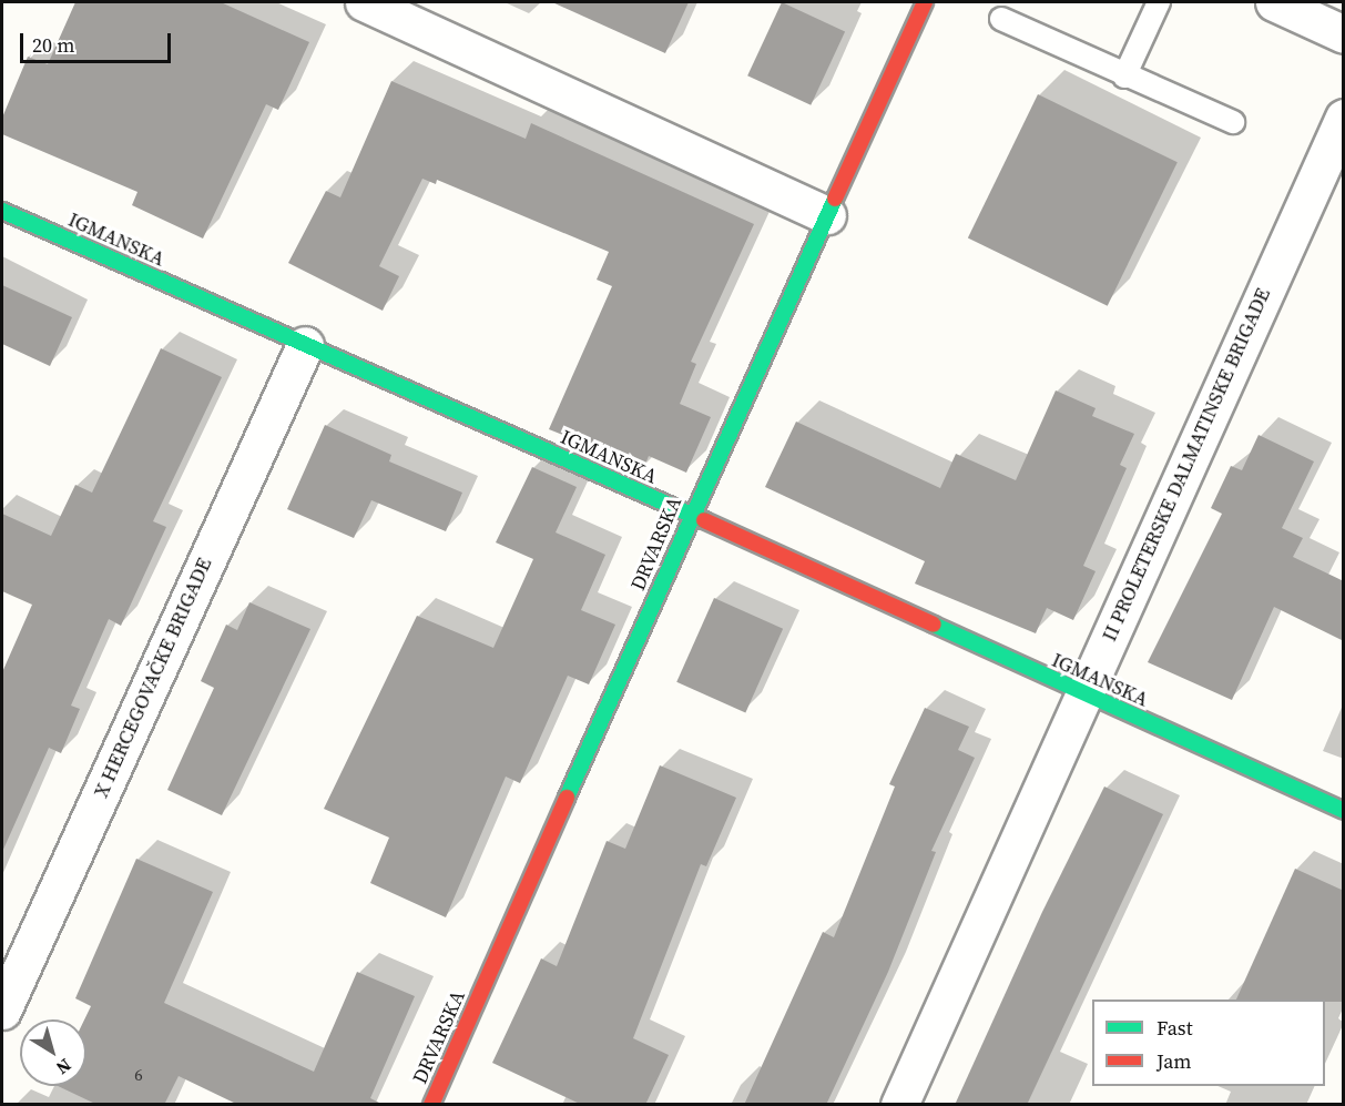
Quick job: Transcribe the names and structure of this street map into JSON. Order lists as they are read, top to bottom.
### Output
{
  "streets": {
    "street": [
      "IGMANSKA",
      "II PROLETERSKE DALMATINSKE BRIGADE",
      "DRVARSKA",
      "X HERCEGOVAČKE BRIGADE"
    ]
  },
  "crossings": [
    ["IGMANSKA", "II PROLETERSKE DALMATINSKE BRIGADE"],
    ["IGMANSKA", "DRVARSKA"],
    ["IGMANSKA", "X HERCEGOVAČKE BRIGADE"]
  ],
  "house_numbers": ["6"],
  "legend": ["Fast", "Jam"],
  "scale_bar": "20 m",
  "north": "bottom right"
}
